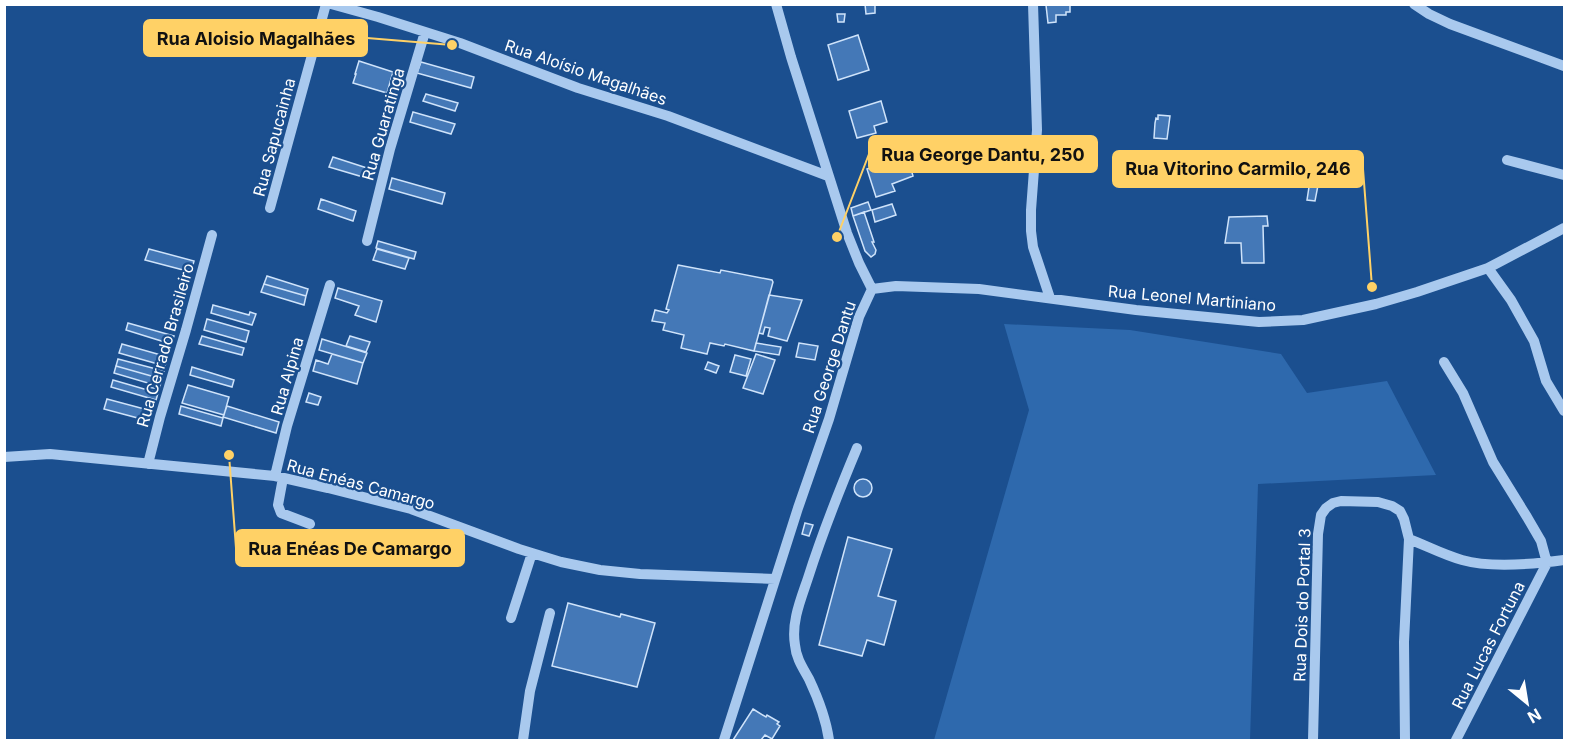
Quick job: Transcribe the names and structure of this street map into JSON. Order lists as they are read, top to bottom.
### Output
{
  "streets": {
    "street": [
      "Rua Aloísio Magalhães",
      "Rua Guaratinga",
      "Rua Sapucainha",
      "Rua Leonel Martiniano",
      "Rua Cerrado Brasileiro",
      "Rua George Dantu",
      "Rua Alpina",
      "Rua Enéas Camargo",
      "Rua Dois do Portal 3",
      "Rua Lucas Fortuna"
    ]
  },
  "crossings": [
    ["Rua Aloísio Magalhães", "Rua Guaratinga"],
    ["Rua Aloísio Magalhães", "Rua George Dantu"],
    ["Rua Leonel Martiniano", "Rua George Dantu"],
    ["Rua Cerrado Brasileiro", "Rua Enéas Camargo"],
    ["Rua George Dantu", "Rua Enéas Camargo"],
    ["Rua Alpina", "Rua Enéas Camargo"]
  ],
  "places": [
    "Rua Aloisio Magalhães",
    "Rua George Dantu, 250",
    "Rua Vitorino Carmilo, 246",
    "Rua Enéas De Camargo"
  ],
  "north": "bottom right"
}
